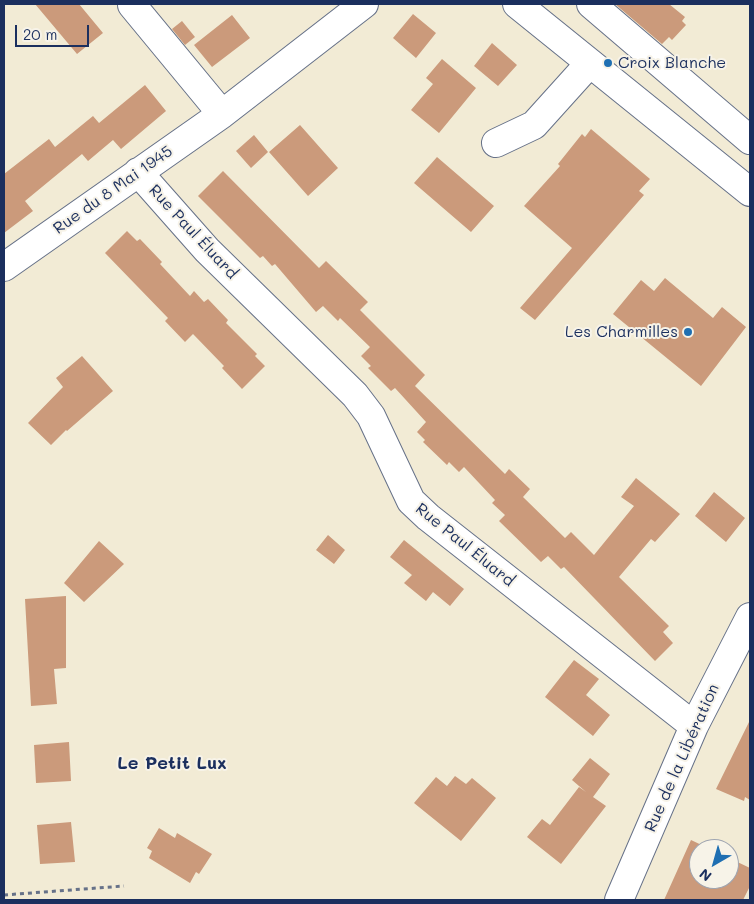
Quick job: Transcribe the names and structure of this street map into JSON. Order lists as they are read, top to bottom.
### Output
{
  "streets": {
    "street": ["Rue du 8 Mai 1945", "Rue Paul Éluard", "Rue de la Libération"]
  },
  "crossings": [
    ["Rue du 8 Mai 1945", "Rue Paul Éluard"],
    ["Rue Paul Éluard", "Rue de la Libération"]
  ],
  "districts": ["Le Petit Lux"],
  "places": ["Croix Blanche", "Les Charmilles"],
  "scale_bar": "20 m",
  "north": "bottom left"
}
